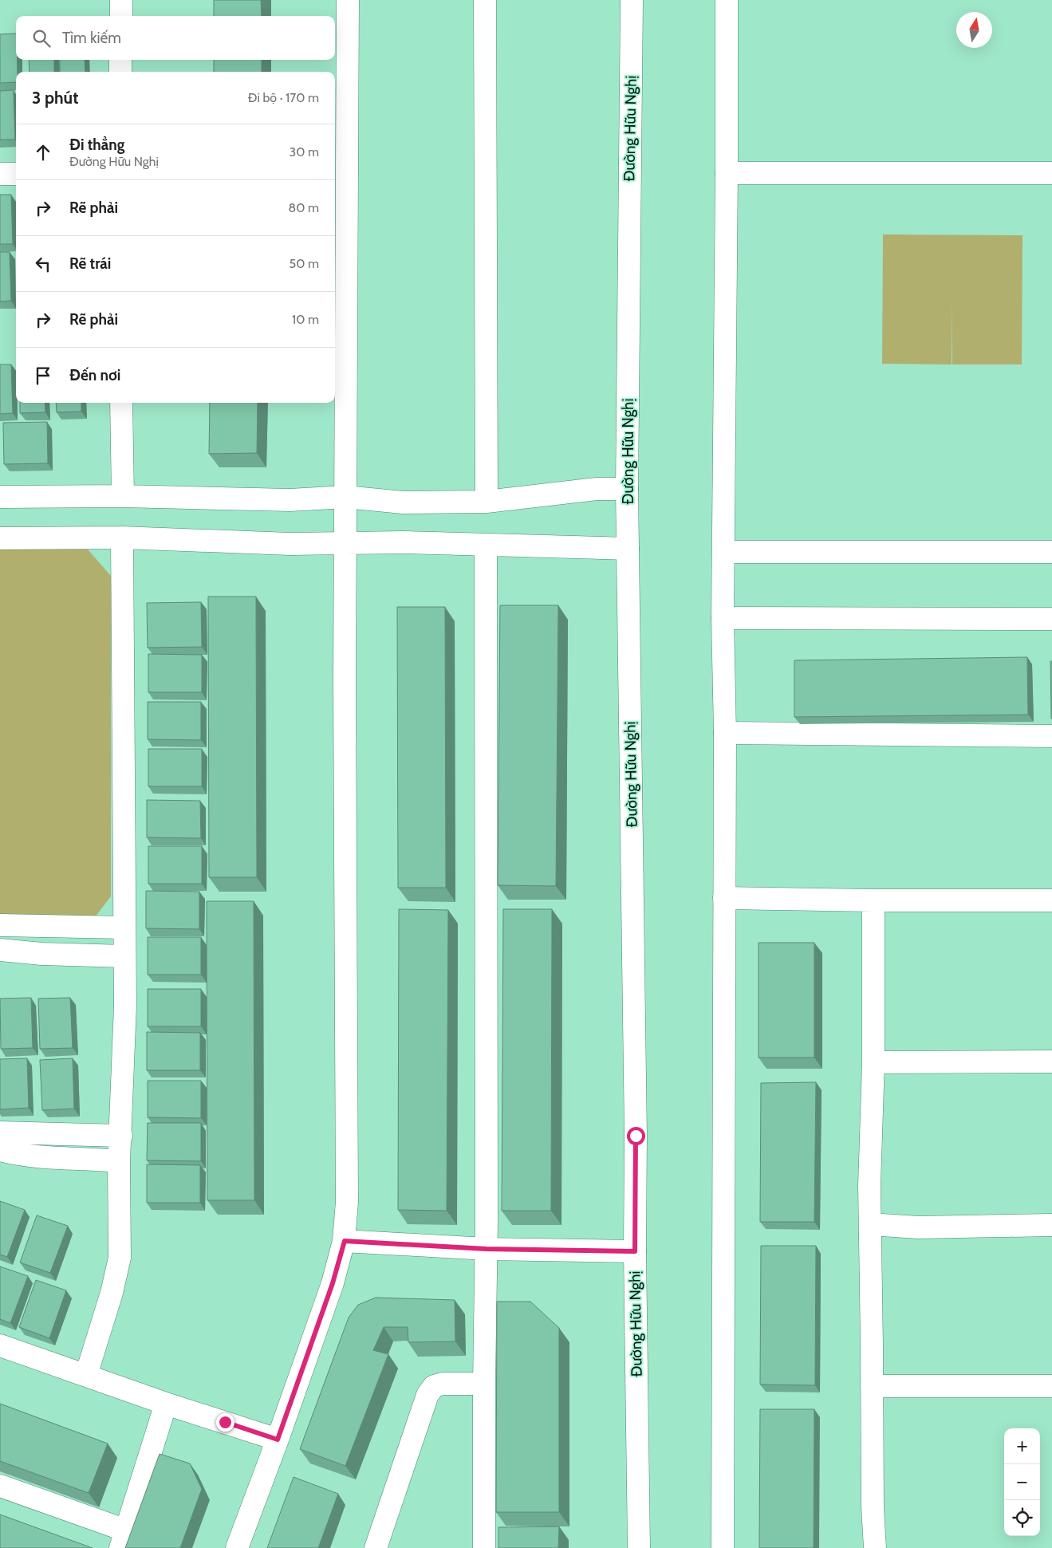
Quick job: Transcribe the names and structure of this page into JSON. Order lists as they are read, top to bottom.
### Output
{
  "streets": {
    "street": ["Đường Hữu Nghị"]
  },
  "north": "top",
  "page": {
    "search": "Tìm kiếm",
    "heading": ["3 phút", "Đi bộ · 170 m"],
    "list": [
      ["Đi thẳng", "Đường Hữu Nghị", "30 m"],
      ["Rẽ phải", "80 m"],
      ["Rẽ trái", "50 m"],
      ["Rẽ phải", "10 m"],
      "Đến nơi"
    ],
    "map_buttons": ["+", "−"]
  }
}
